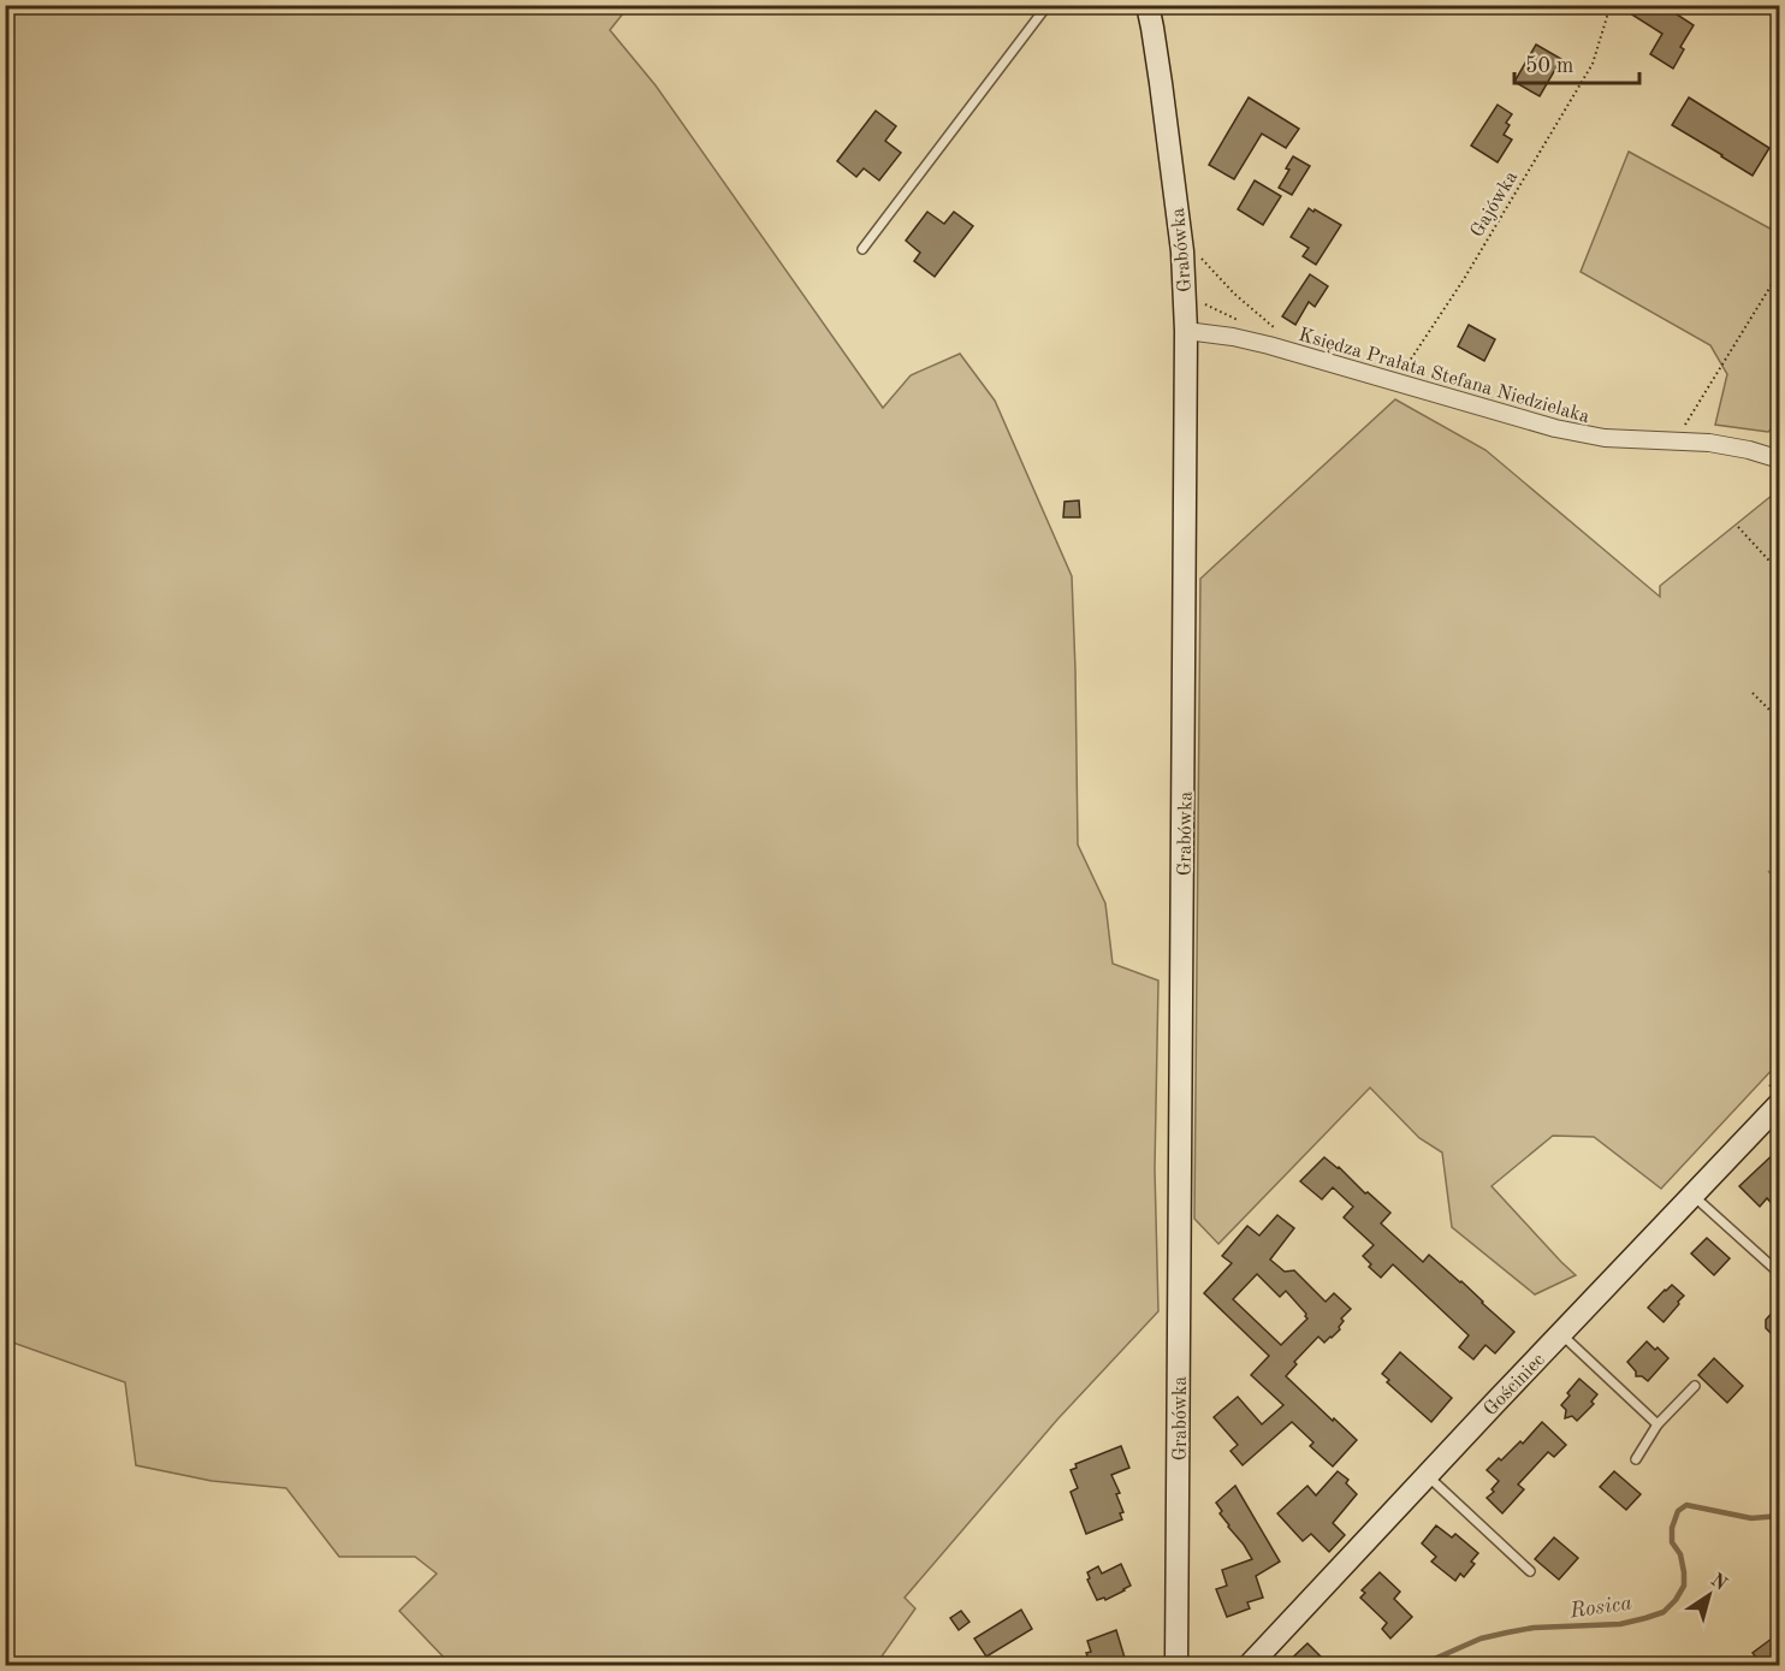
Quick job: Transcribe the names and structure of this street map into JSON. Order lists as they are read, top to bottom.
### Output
{
  "streets": {
    "street": ["Grabówka", "Księdza Prałata Stefana Niedzielaka", "Gościniec"],
    "path": ["Gajówka"]
  },
  "crossings": [
    ["Gajówka", "Księdza Prałata Stefana Niedzielaka"],
    ["Grabówka", "Księdza Prałata Stefana Niedzielaka"]
  ],
  "water": ["Rosica"],
  "scale_bar": "50 m",
  "north": "top right"
}
